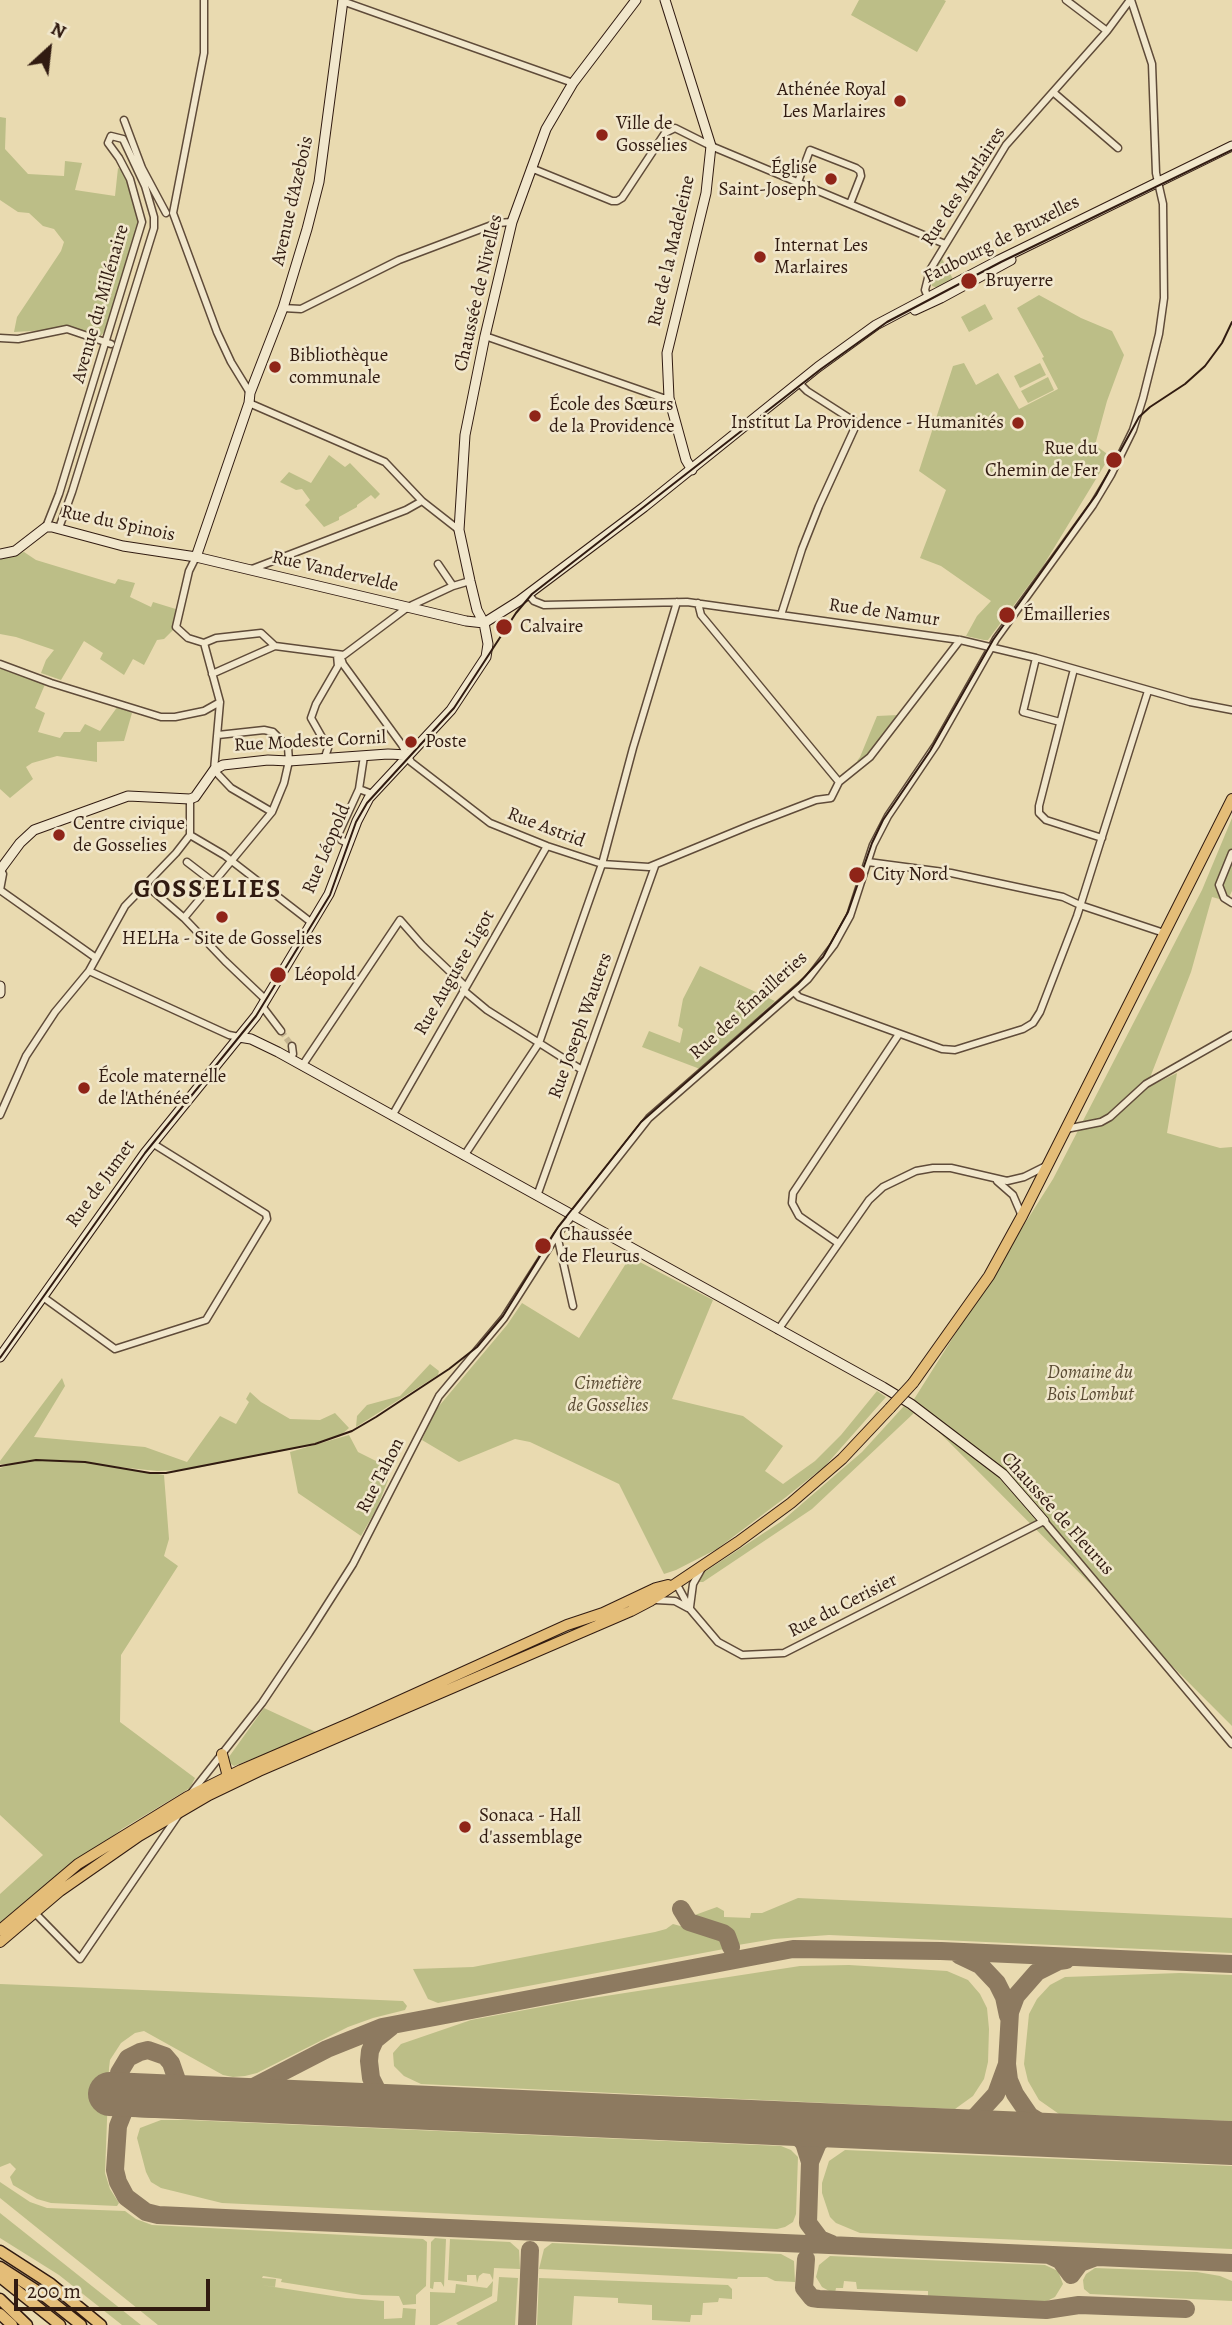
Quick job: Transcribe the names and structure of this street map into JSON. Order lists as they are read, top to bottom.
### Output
{
  "streets": {
    "main road": [
      "Avenue d'Azebois",
      "Faubourg de Bruxelles",
      "Rue de la Madeleine",
      "Chaussée de Nivelles",
      "Rue du Spinois",
      "Rue Vandervelde",
      "Rue Modeste Cornil",
      "Rue Léopold",
      "Rue de Jumet",
      "Chaussée de Fleurus"
    ],
    "street": [
      "Rue des Marlaires",
      "Avenue du Millénaire",
      "Rue de Namur",
      "Rue Astrid",
      "Rue Auguste Ligot",
      "Rue des Émailleries",
      "Rue Joseph Wauters",
      "Rue Tahon",
      "Rue du Cerisier"
    ]
  },
  "crossings": [
    ["Rue des Marlaires", "Faubourg de Bruxelles"],
    ["Avenue d'Azebois", "Rue du Spinois"],
    ["Avenue d'Azebois", "Rue Vandervelde"],
    ["Faubourg de Bruxelles", "Rue de la Madeleine"],
    ["Faubourg de Bruxelles", "Chaussée de Nivelles"],
    ["Faubourg de Bruxelles", "Rue Vandervelde"],
    ["Faubourg de Bruxelles", "Rue de Namur"],
    ["Chaussée de Nivelles", "Rue Vandervelde"],
    ["Chaussée de Nivelles", "Rue Léopold"],
    ["Avenue du Millénaire", "Rue du Spinois"],
    ["Rue du Spinois", "Rue Vandervelde"],
    ["Rue de Namur", "Rue des Émailleries"],
    ["Rue Modeste Cornil", "Rue Astrid"],
    ["Rue Modeste Cornil", "Rue Léopold"],
    ["Rue Astrid", "Rue Léopold"],
    ["Rue Astrid", "Rue Auguste Ligot"],
    ["Rue Astrid", "Rue Joseph Wauters"],
    ["Rue Léopold", "Rue de Jumet"],
    ["Rue Léopold", "Chaussée de Fleurus"],
    ["Rue Auguste Ligot", "Chaussée de Fleurus"],
    ["Rue des Émailleries", "Rue Tahon"],
    ["Rue des Émailleries", "Chaussée de Fleurus"],
    ["Rue Joseph Wauters", "Chaussée de Fleurus"],
    ["Rue de Jumet", "Chaussée de Fleurus"],
    ["Rue Tahon", "Chaussée de Fleurus"],
    ["Chaussée de Fleurus", "Rue du Cerisier"]
  ],
  "districts": ["GOSSELIES"],
  "parks": ["Domaine du Bois Lombut", "Cimetière de Gosselies"],
  "places": [
    "Athénée Royal Les Marlaires",
    "Ville de Gosselies",
    "Église Saint-Joseph",
    "Internat Les Marlaires",
    "Bruyerre",
    "Bibliothèque communale",
    "École des Sœurs de la Providence",
    "Institut La Providence - Humanités",
    "Rue du Chemin de Fer",
    "Émailleries",
    "Calvaire",
    "Poste",
    "Centre civique de Gosselies",
    "City Nord",
    "HELHa - Site de Gosselies",
    "Léopold",
    "École maternelle de l'Athénée",
    "Chaussée de Fleurus",
    "Sonaca - Hall d'assemblage"
  ],
  "scale_bar": "200 m",
  "north": "top right"
}
